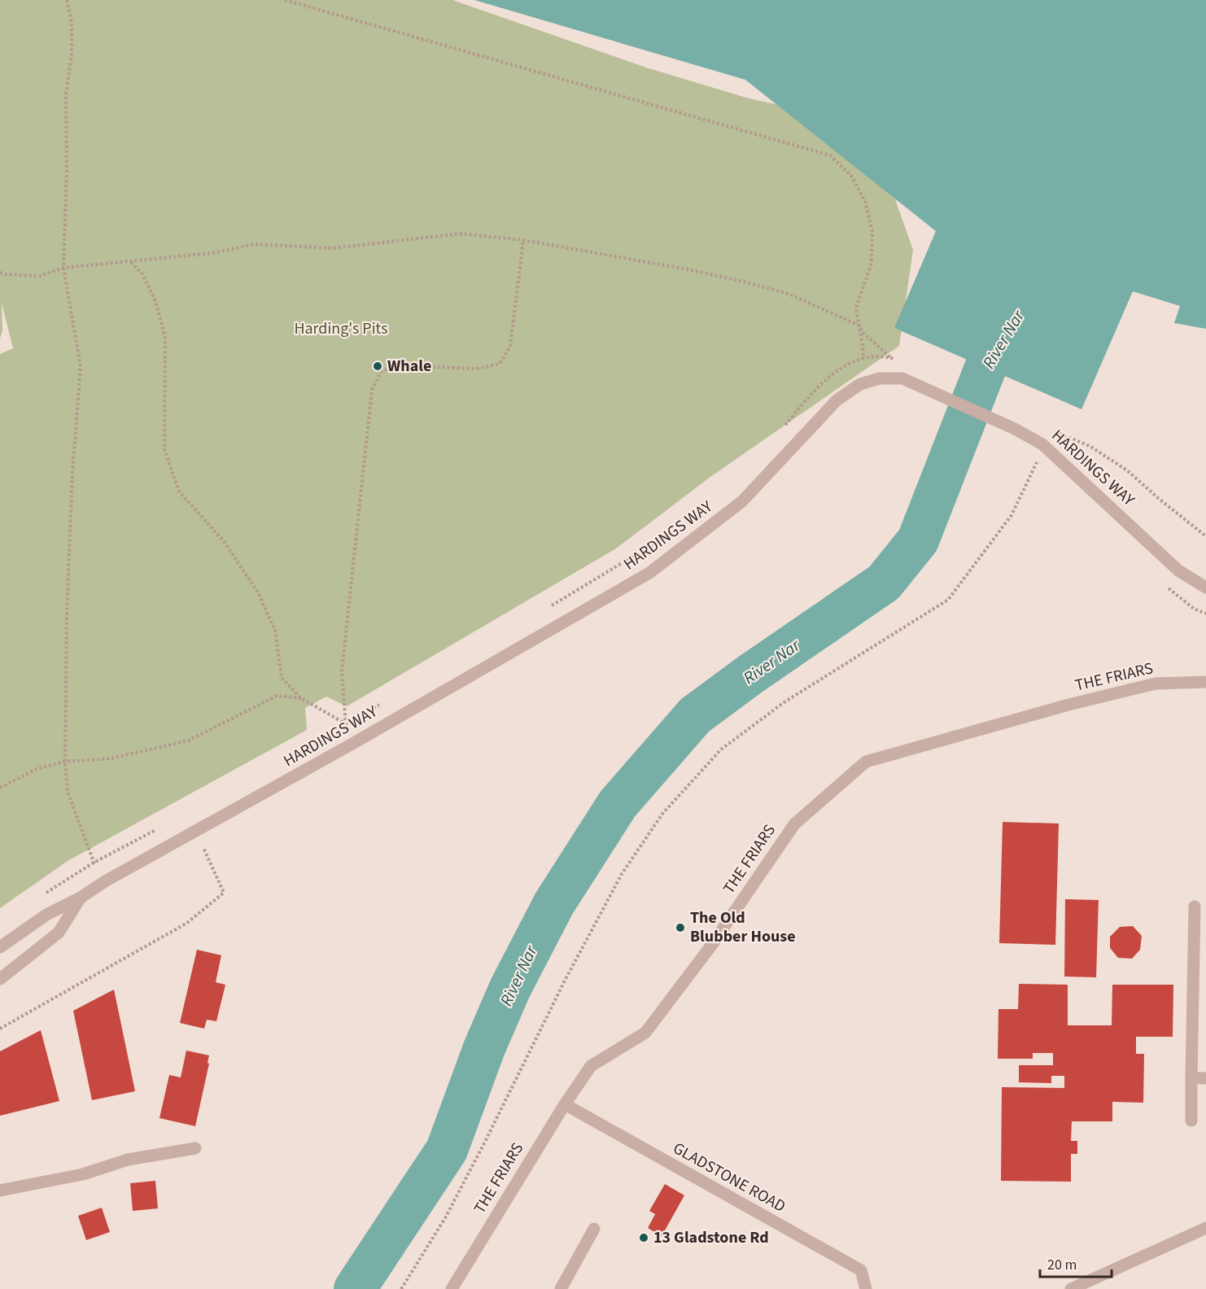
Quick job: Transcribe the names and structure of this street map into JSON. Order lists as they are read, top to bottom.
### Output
{
  "streets": {
    "street": ["HARDINGS WAY", "THE FRIARS", "GLADSTONE ROAD"]
  },
  "crossings": [
    ["THE FRIARS", "GLADSTONE ROAD"]
  ],
  "water": ["River Nar"],
  "parks": ["Harding's Pits"],
  "places": ["Whale", "The Old Blubber House", "13 Gladstone Rd"],
  "scale_bar": "20 m"
}
